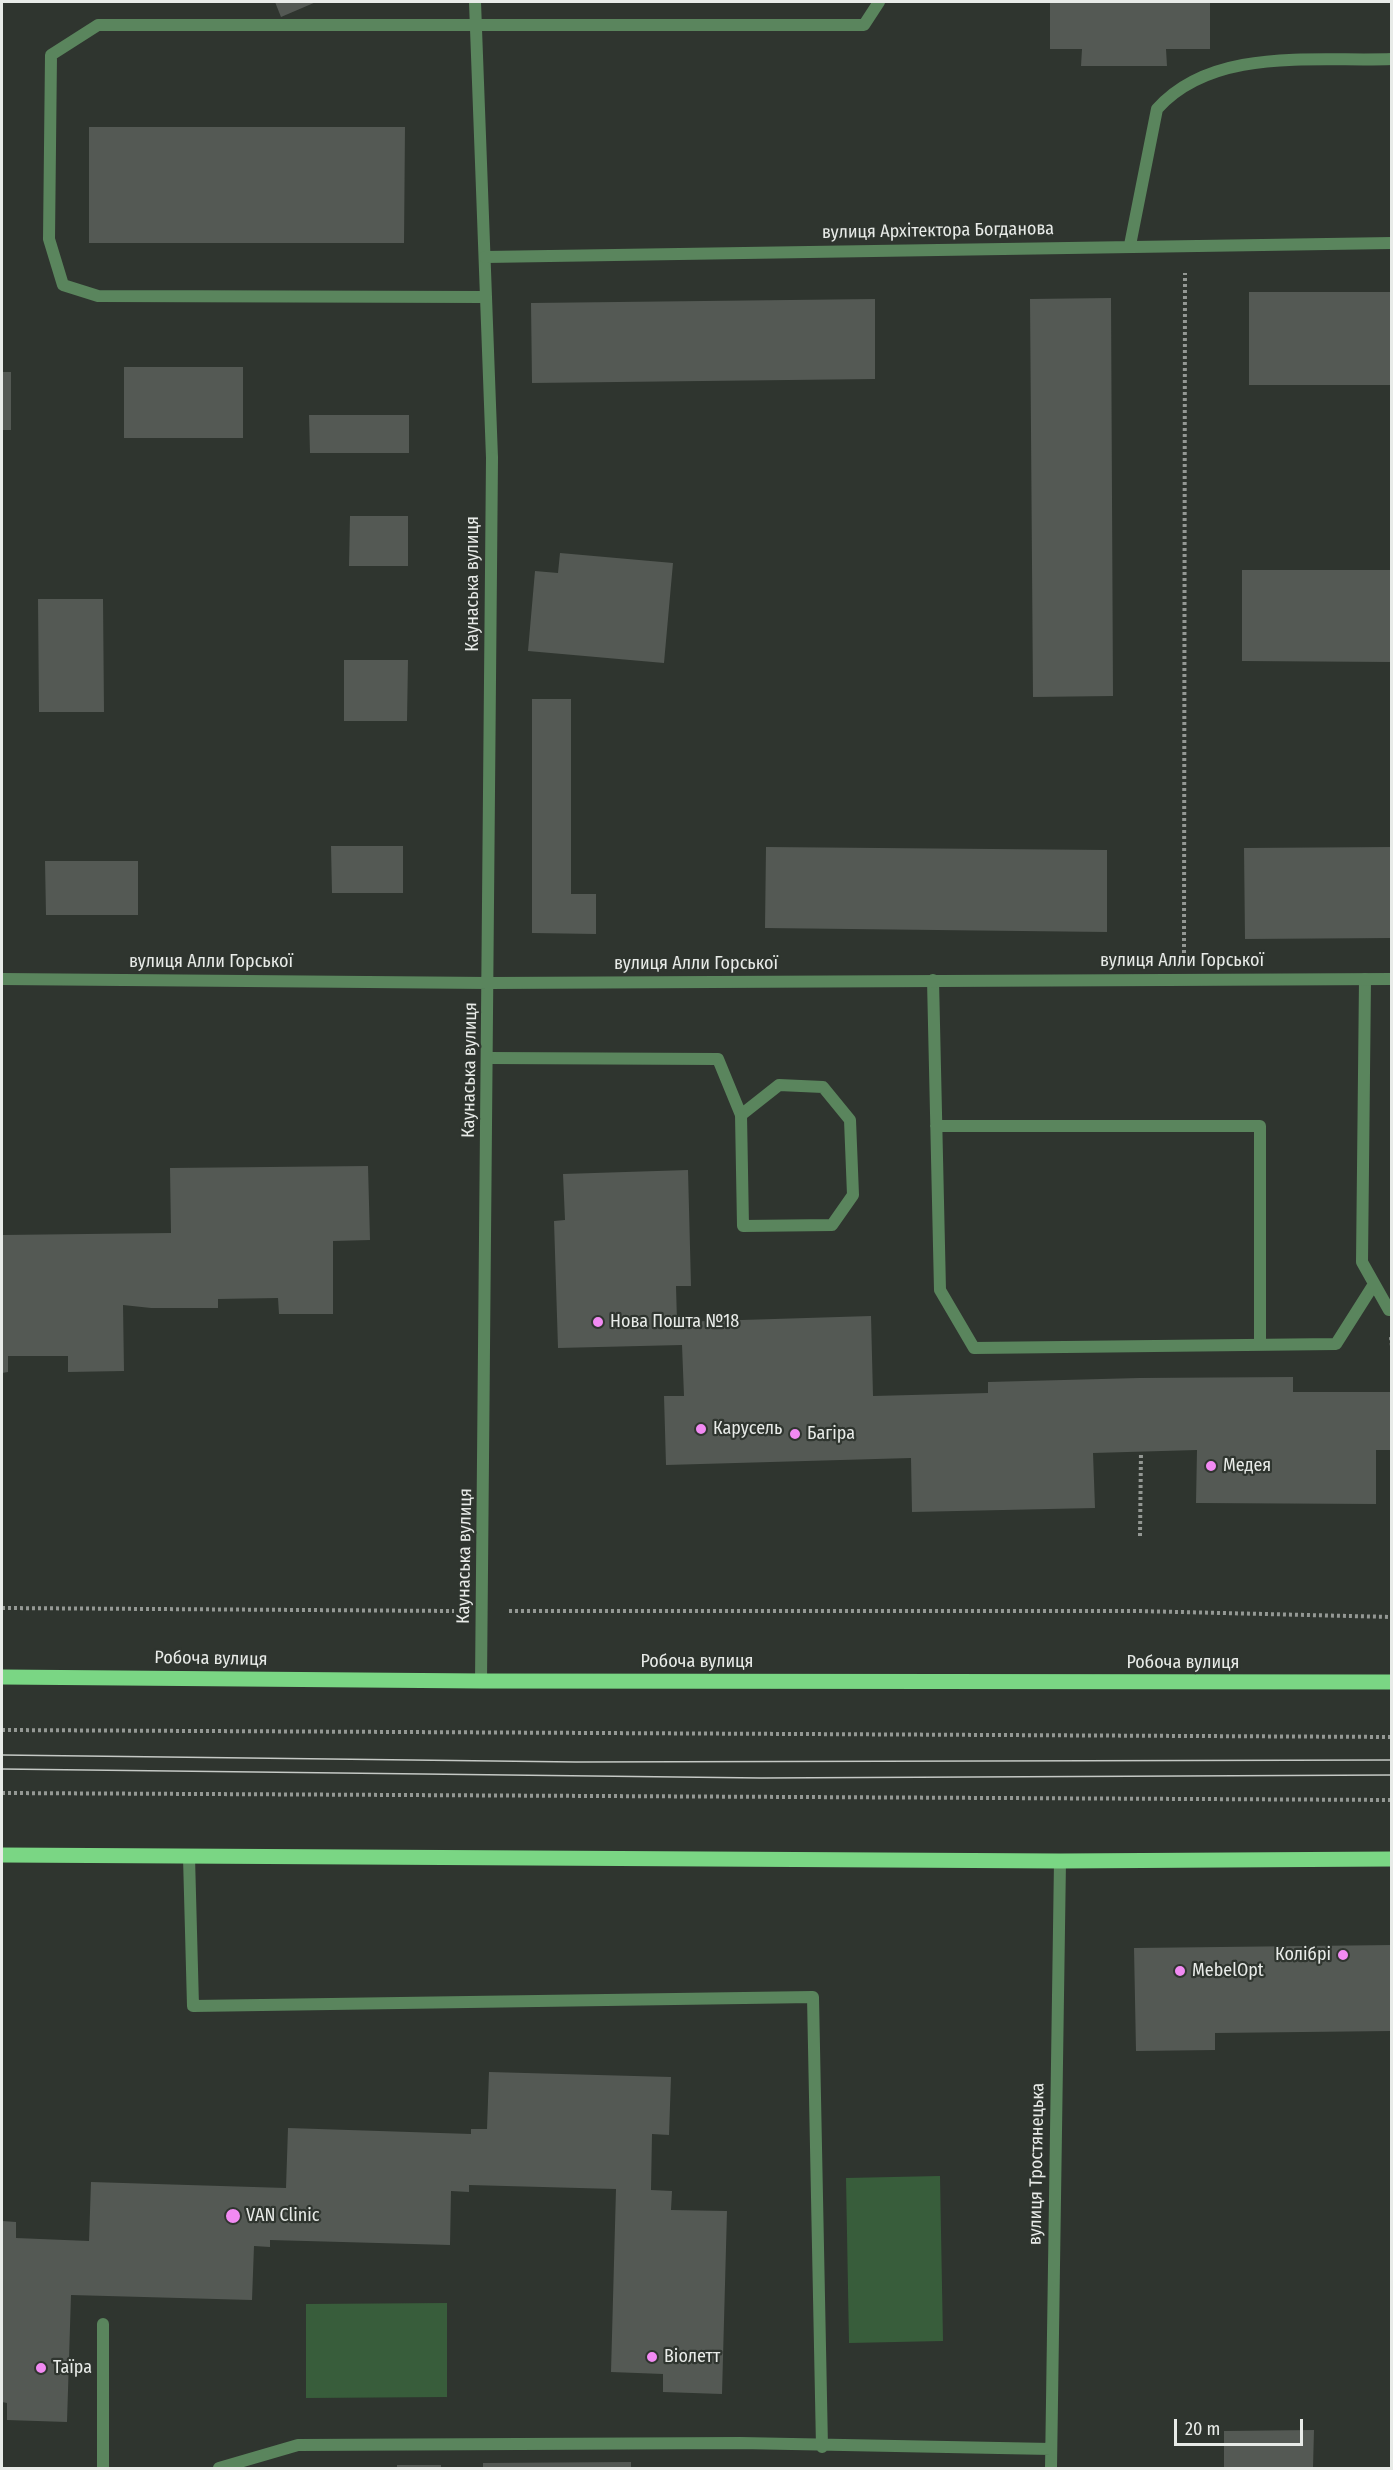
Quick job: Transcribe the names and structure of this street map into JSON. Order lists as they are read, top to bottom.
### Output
{
  "streets": {
    "main road": ["Робоча вулиця"],
    "street": [
      "вулиця Архітектора Богданова",
      "Каунаська вулиця",
      "вулиця Алли Горської",
      "вулиця Тростянецька"
    ]
  },
  "crossings": [
    ["вулиця Архітектора Богданова", "Каунаська вулиця"],
    ["Каунаська вулиця", "вулиця Алли Горської"],
    ["Каунаська вулиця", "Робоча вулиця"]
  ],
  "places": [
    "Нова Пошта №18",
    "Карусель",
    "Багіра",
    "Медея",
    "Колібрі",
    "MebelOpt",
    "VAN Clinic",
    "Віолетт",
    "Таїра"
  ],
  "scale_bar": "20 m"
}
